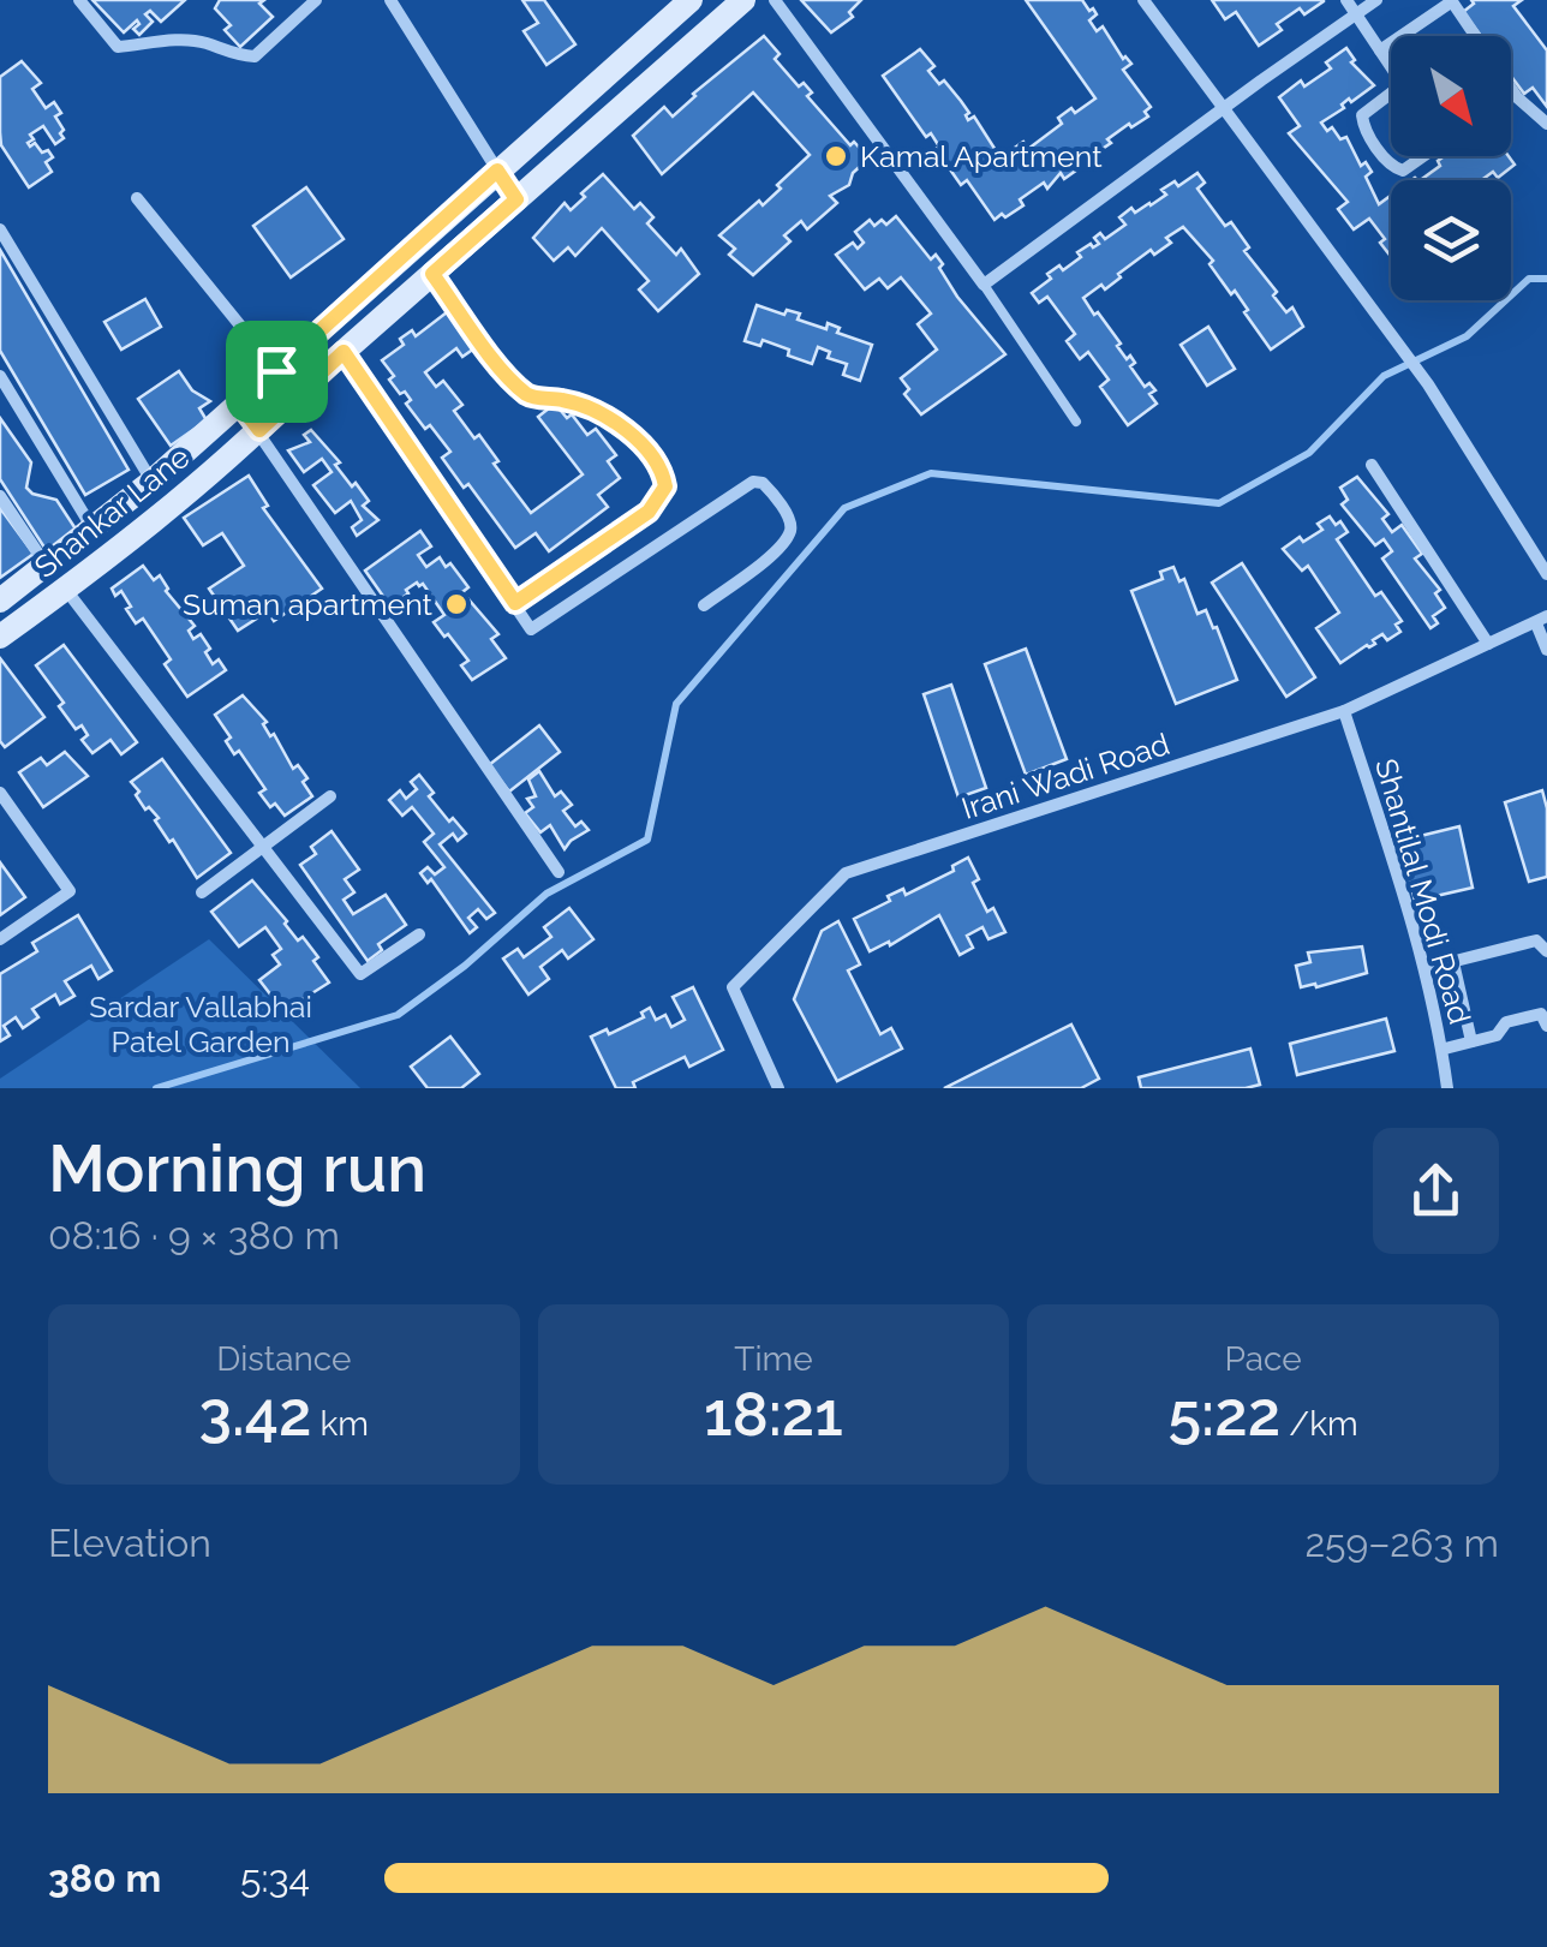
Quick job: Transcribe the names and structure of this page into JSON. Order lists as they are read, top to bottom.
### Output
{
  "streets": {
    "street": ["Shankar Lane", "Irani Wadi Road", "Shantilal Modi Road"]
  },
  "crossings": [
    ["Irani Wadi Road", "Shantilal Modi Road"]
  ],
  "parks": ["Sardar Vallabhai Patel Garden"],
  "places": ["Kamal Apartment", "Suman apartment"],
  "north": "bottom right",
  "page": {
    "heading": ["Morning run", "08:16 · 9 × 380 m"],
    "stats": [
      ["Distance", "3.42 km"],
      ["Time", "18:21"],
      ["Pace", "5:22 /km"]
    ],
    "chart": ["Elevation", "259–263 m"],
    "list": [
      {
        "name": "380 m",
        "note": "5:34"
      }
    ]
  }
}
